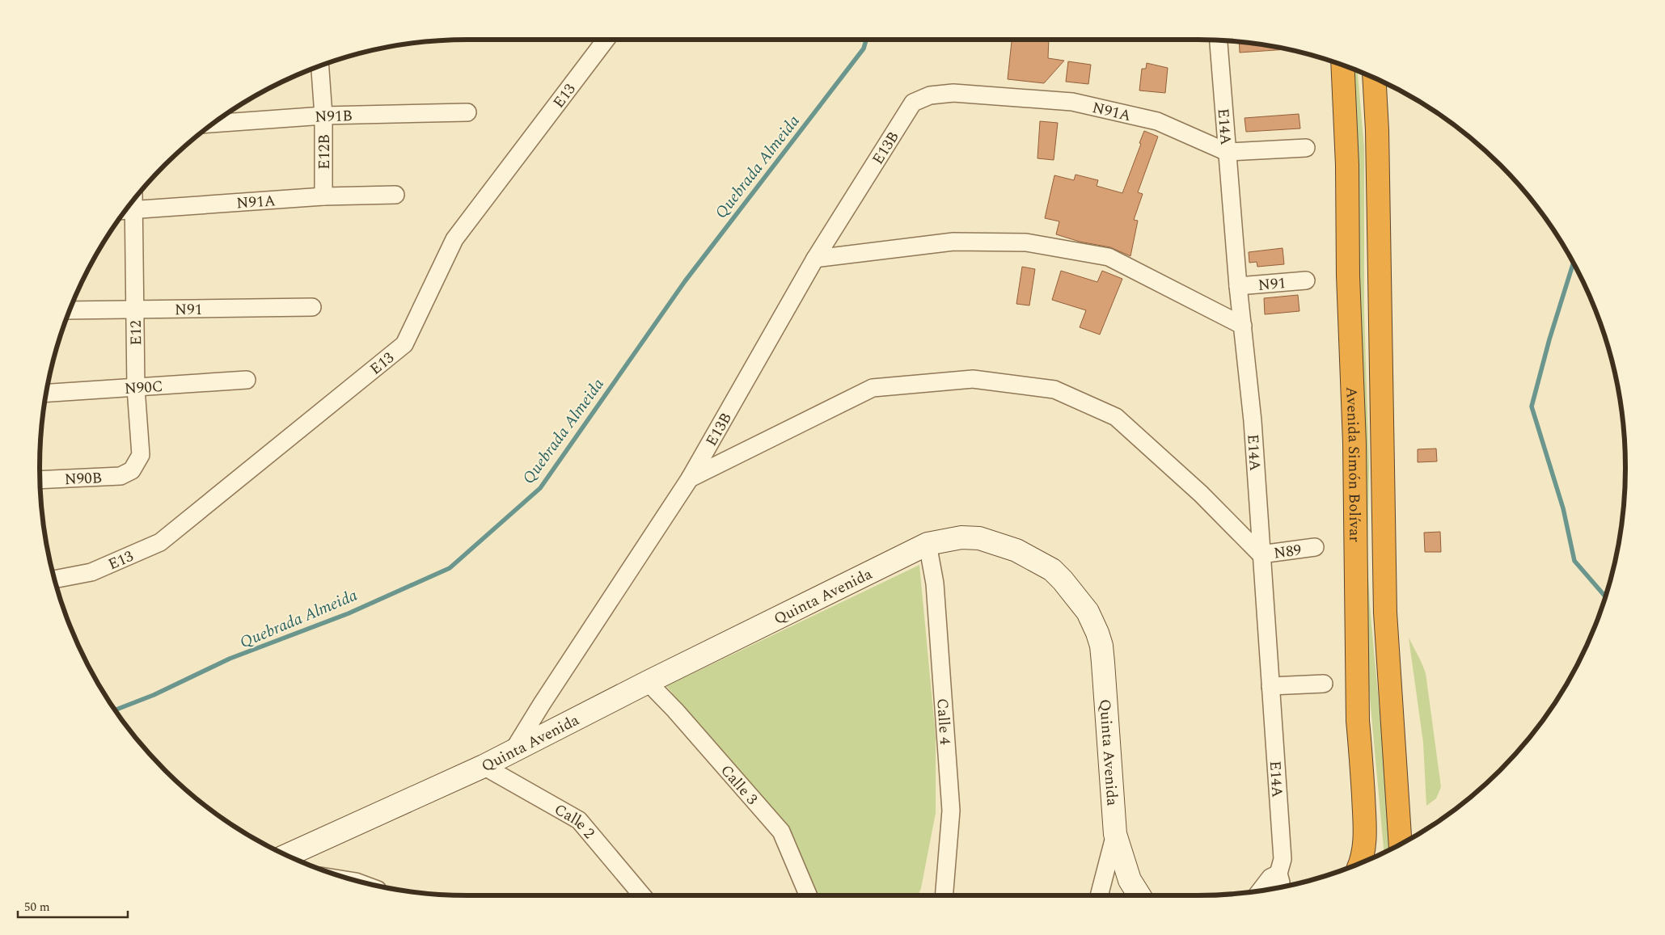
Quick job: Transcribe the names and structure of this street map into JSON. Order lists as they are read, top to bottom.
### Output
{
  "streets": {
    "highway": ["Avenida Simón Bolívar"],
    "street": [
      "E13",
      "N91A",
      "N91B",
      "E14A",
      "E13B",
      "E12B",
      "N91",
      "E12",
      "N90C",
      "N90B",
      "N89",
      "Quinta Avenida",
      "Calle 4",
      "Calle 3",
      "Calle 2"
    ]
  },
  "crossings": [
    ["N91A", "E14A"],
    ["N91A", "E13B"],
    ["N91A", "E12B"],
    ["N91A", "E12"],
    ["N91B", "E12B"],
    ["E14A", "N91"],
    ["E14A", "N89"],
    ["E13B", "Quinta Avenida"],
    ["N91", "E12"],
    ["E12", "N90C"],
    ["E12", "N90B"],
    ["Quinta Avenida", "Calle 4"],
    ["Quinta Avenida", "Calle 3"],
    ["Quinta Avenida", "Calle 2"]
  ],
  "water": ["Quebrada Almeida"],
  "scale_bar": "50 m"
}
